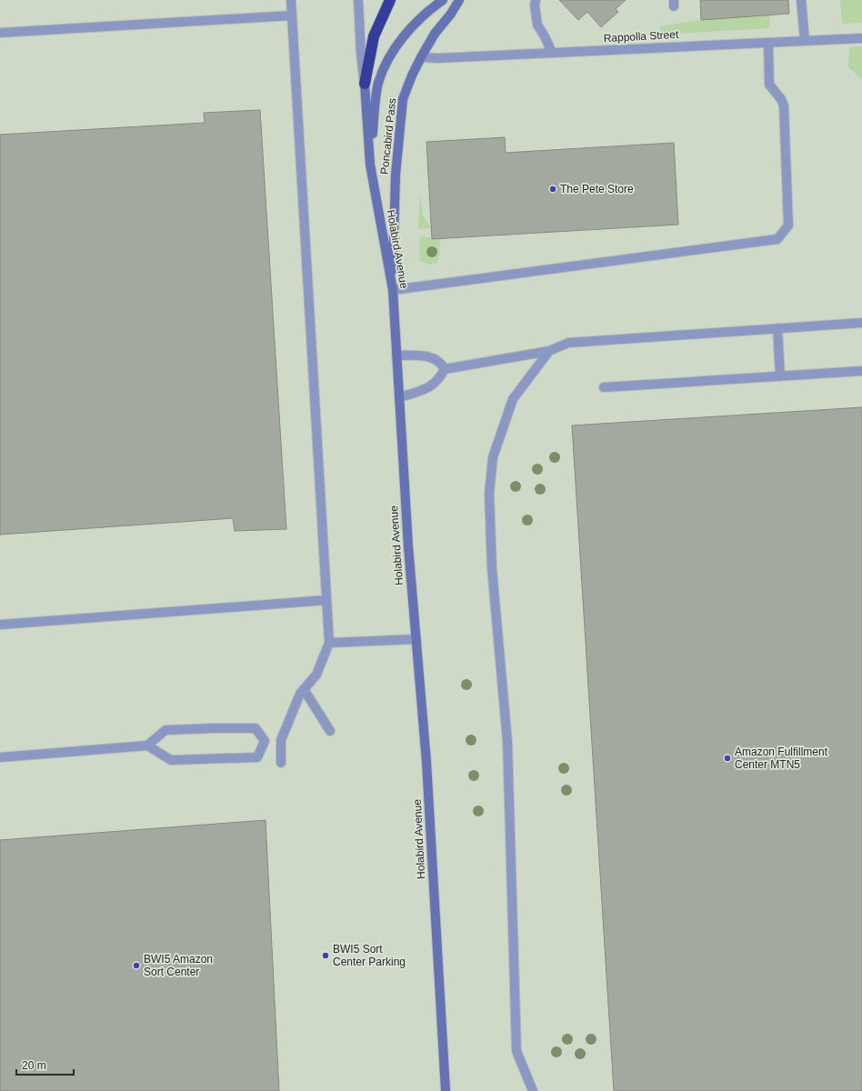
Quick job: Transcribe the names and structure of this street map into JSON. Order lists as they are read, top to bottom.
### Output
{
  "streets": {
    "main road": ["Poncabird Pass", "Holabird Avenue"],
    "street": ["Rappolla Street"]
  },
  "crossings": [
    ["Rappolla Street", "Poncabird Pass"],
    ["Poncabird Pass", "Holabird Avenue"]
  ],
  "places": [
    "The Pete Store",
    "Amazon Fulfillment Center MTN5",
    "BWI5 Sort Center Parking",
    "BWI5 Amazon Sort Center"
  ],
  "scale_bar": "20 m"
}
